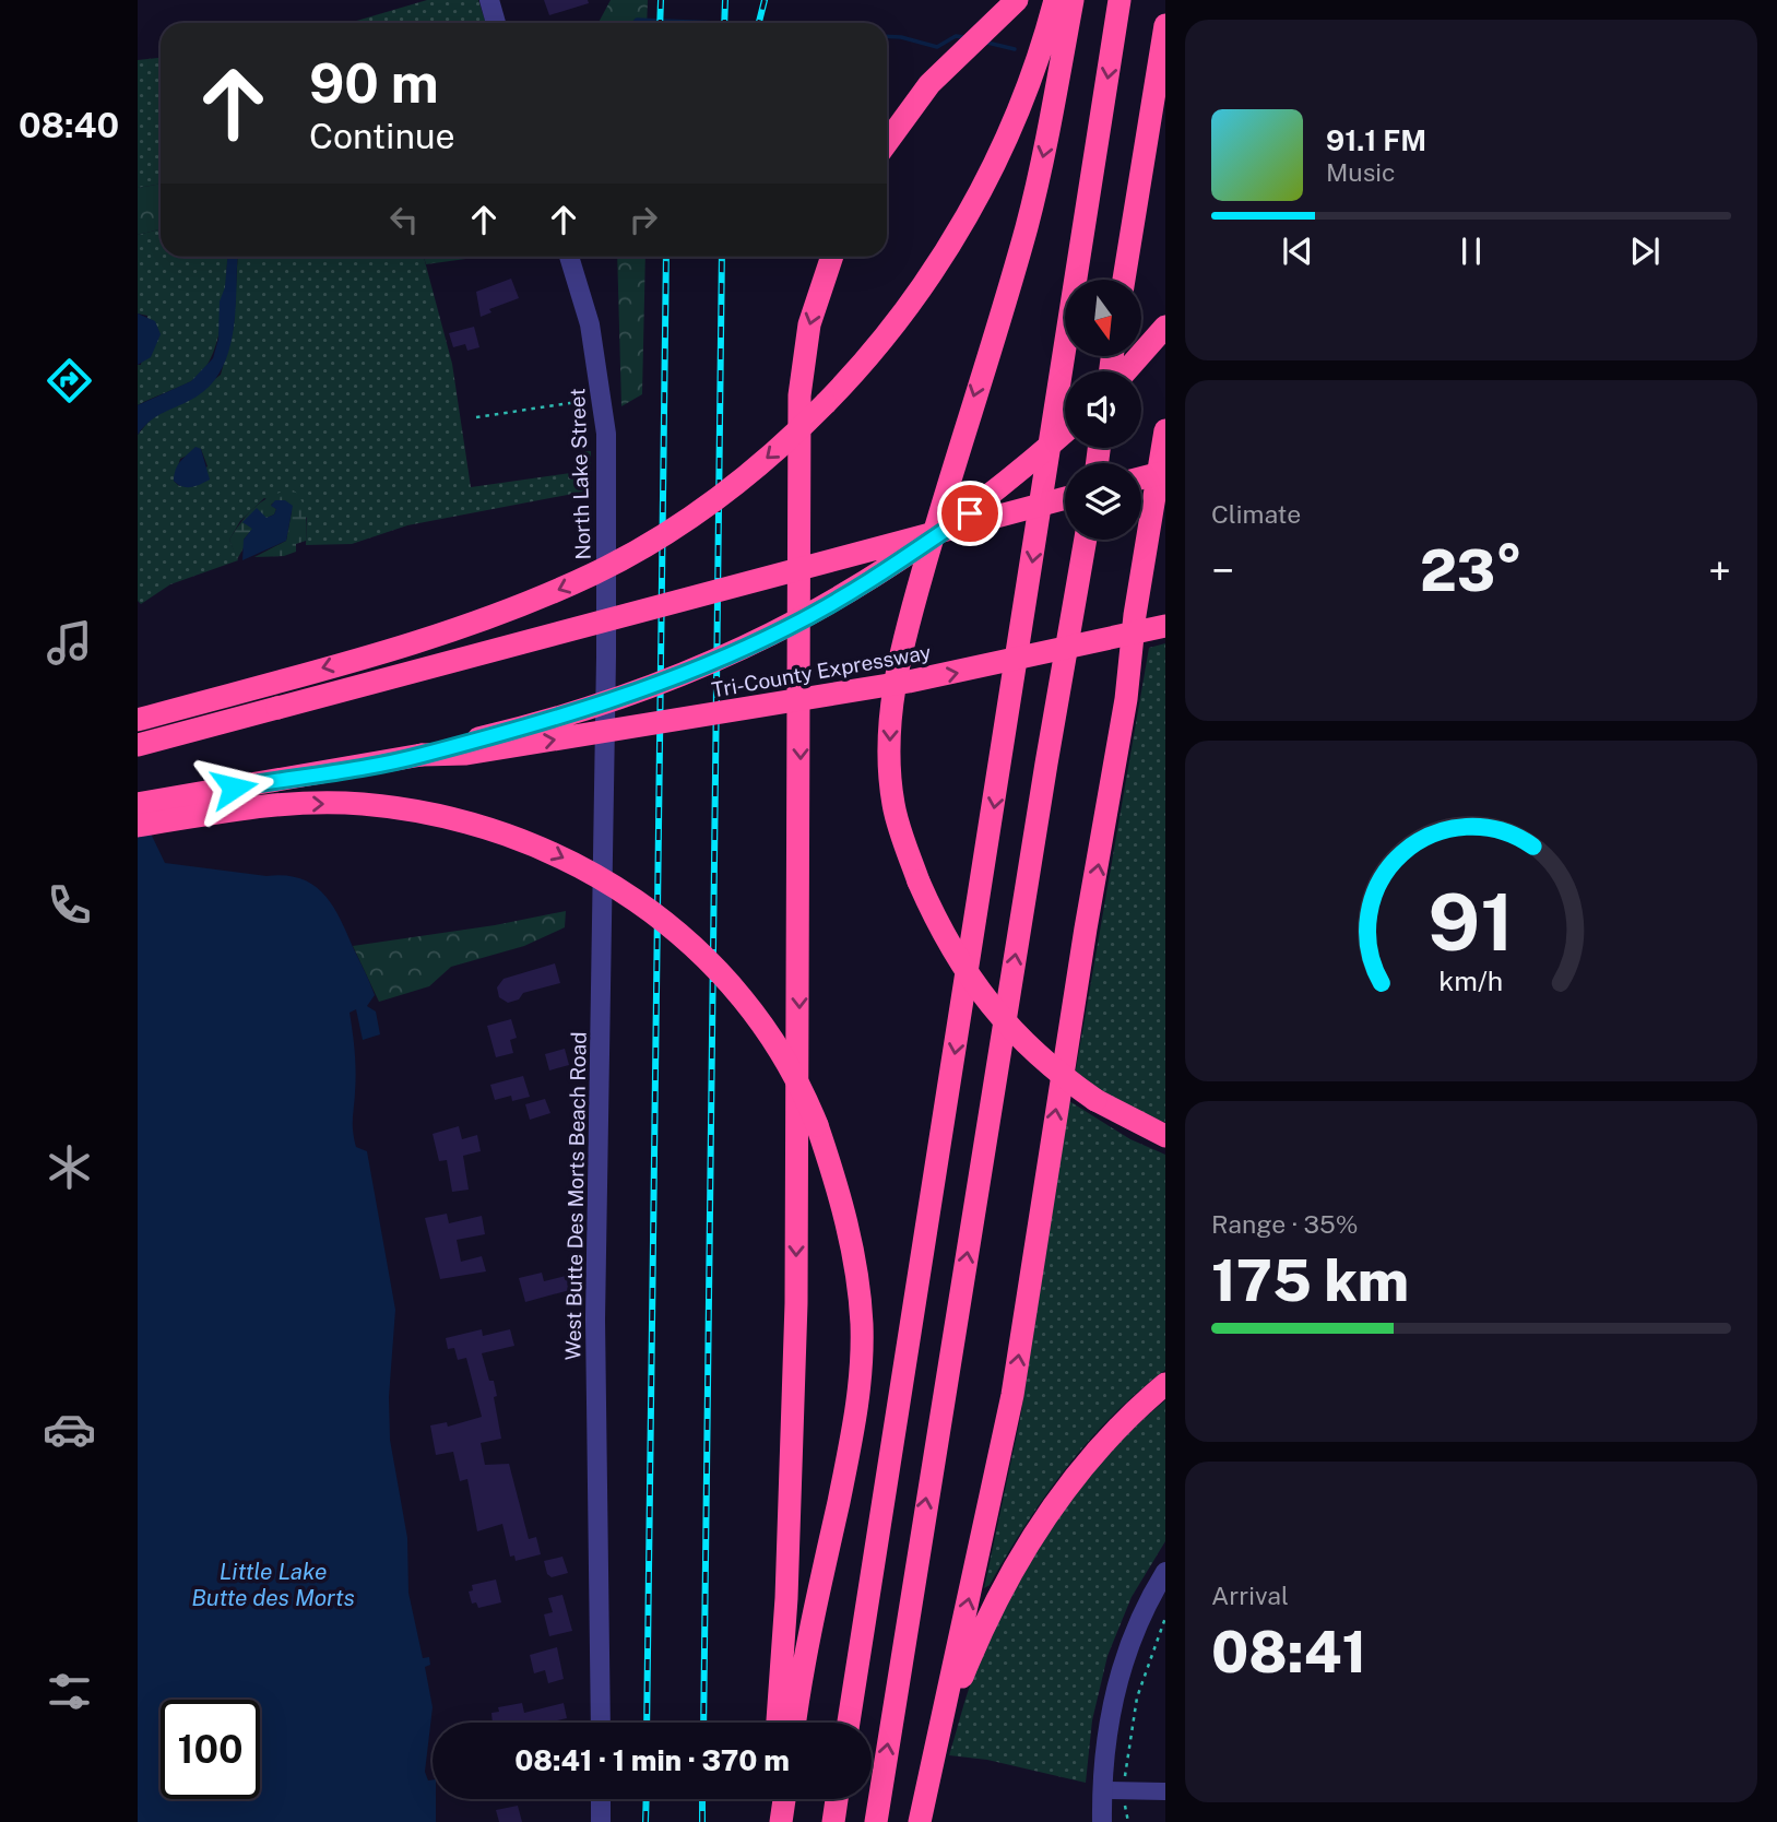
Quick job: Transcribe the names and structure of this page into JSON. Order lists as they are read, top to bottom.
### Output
{
  "streets": {
    "highway": ["Tri-County Expressway"],
    "street": ["North Lake Street", "West Butte Des Morts Beach Road"]
  },
  "crossings": [
    ["North Lake Street", "West Butte Des Morts Beach Road"]
  ],
  "water": ["Little Lake Butte des Morts"],
  "north": "bottom",
  "page": {
    "tabs": "08:40",
    "turn": ["90 m", "Continue"],
    "song": ["91.1 FM", "Music"],
    "tile": [
      "Climate",
      ["Range · 35%", "175 km"],
      ["Arrival", "08:41"]
    ],
    "heat": ["−", "23°", "+"],
    "limit": "100",
    "trip": "08:41 · 1 min · 370 m",
    "gauge": ["91", "km/h"]
  }
}
